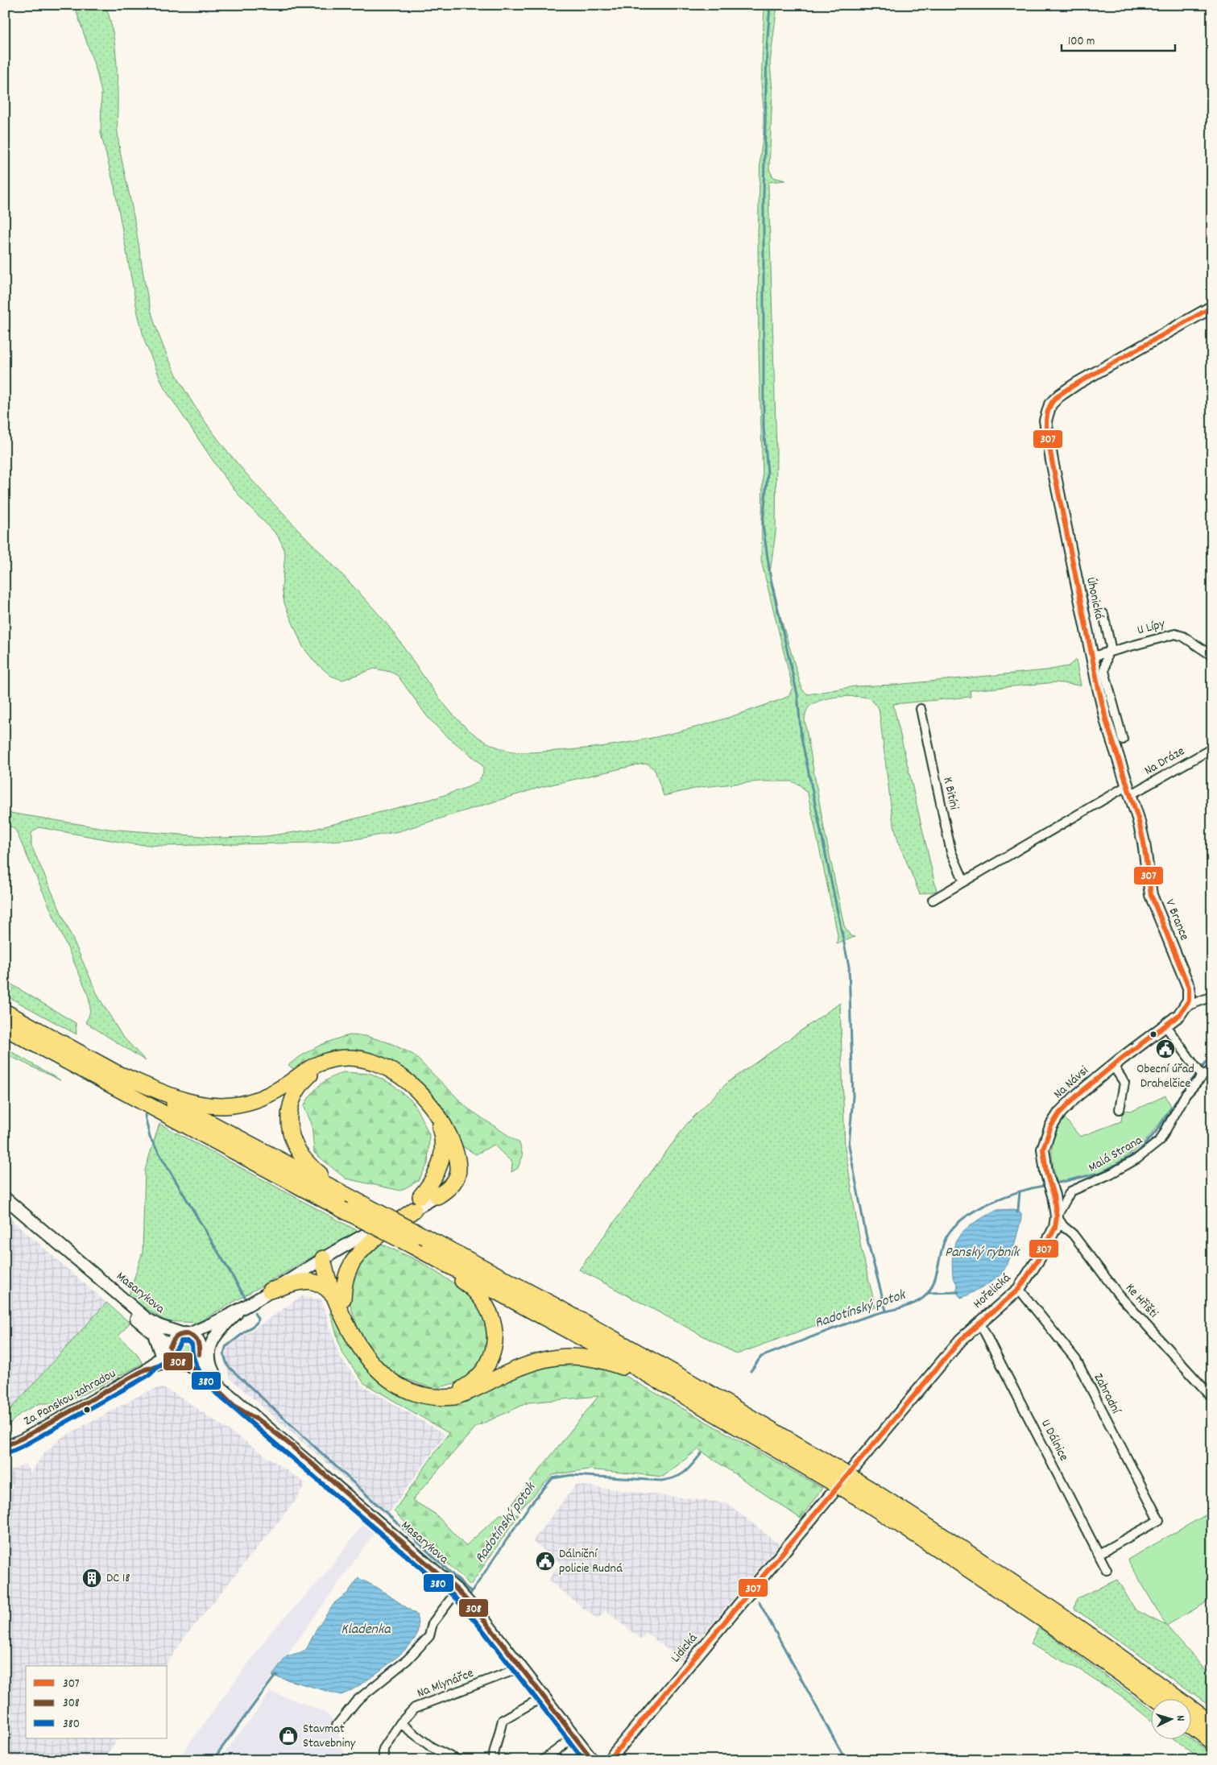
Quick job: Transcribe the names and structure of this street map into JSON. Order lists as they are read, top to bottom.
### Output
{
  "streets": {
    "main road": [
      "Úhonická",
      "V Brance",
      "Na Návsi",
      "Hořelická",
      "Masarykova",
      "Lidická"
    ],
    "street": [
      "U Lípy",
      "Na Dráze",
      "K Bitíni",
      "Malá Strana",
      "Ke Hřišti",
      "Zahradní",
      "Za Panskou zahradou",
      "U Dálnice",
      "Na Mlynářce"
    ]
  },
  "crossings": [
    ["Úhonická", "U Lípy"],
    ["Úhonická", "Na Dráze"],
    ["Úhonická", "V Brance"],
    ["Na Dráze", "K Bitíni"],
    ["Na Dráze", "V Brance"],
    ["V Brance", "Na Návsi"],
    ["Na Návsi", "Malá Strana"],
    ["Na Návsi", "Hořelická"],
    ["Na Návsi", "Ke Hřišti"],
    ["Malá Strana", "Hořelická"],
    ["Malá Strana", "Ke Hřišti"],
    ["Hořelická", "Ke Hřišti"],
    ["Hořelická", "Zahradní"],
    ["Hořelická", "U Dálnice"],
    ["Hořelická", "Lidická"],
    ["Masarykova", "Za Panskou zahradou"],
    ["Masarykova", "Na Mlynářce"],
    ["Zahradní", "U Dálnice"]
  ],
  "water": ["Panský rybník", "Radotínský potok", "Kladenka"],
  "places": {
    "public building": ["Obecní úřad Drahelčice", "Dálniční policie Rudná"],
    "building": ["DC 18"],
    "shop": ["Stavmat Stavebniny"]
  },
  "lines": ["transit line 307", "transit line 308", "transit line 380"],
  "legend": ["307", "308", "380"],
  "scale_bar": "100 m",
  "north": "right"
}
